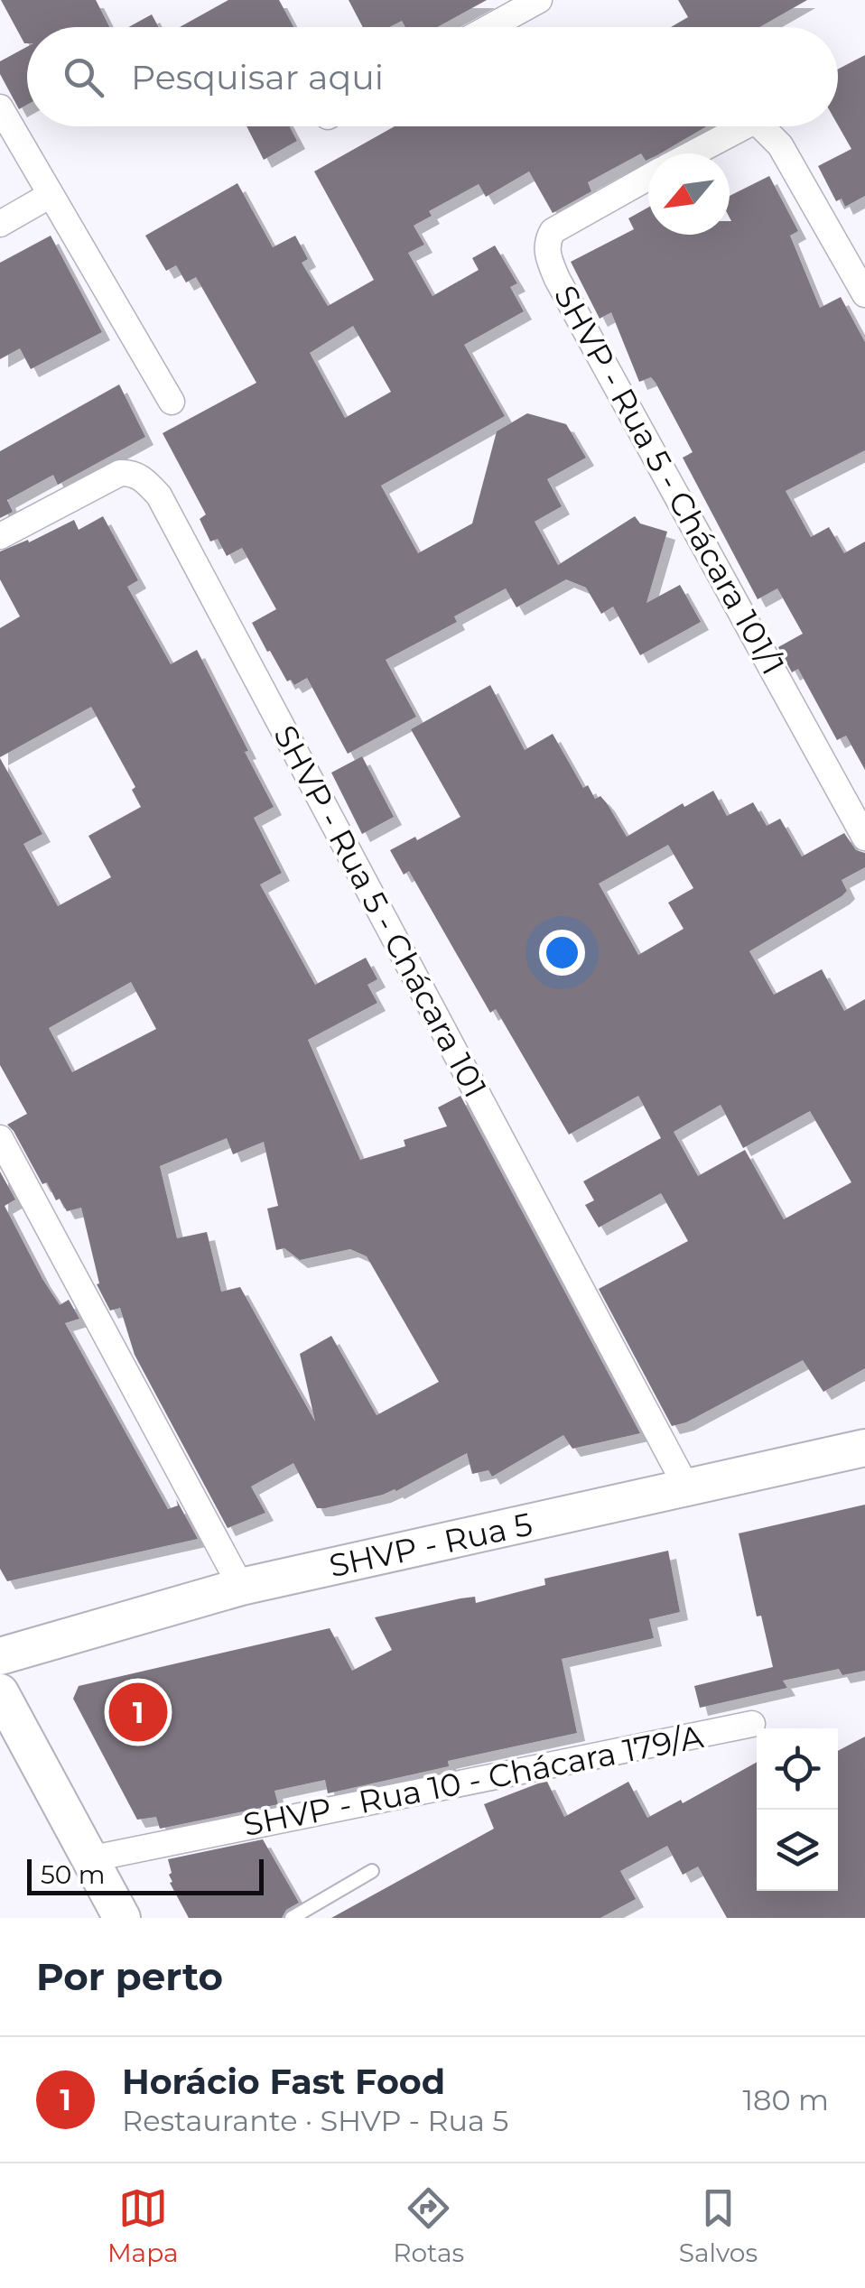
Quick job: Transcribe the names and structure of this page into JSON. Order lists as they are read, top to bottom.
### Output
{
  "streets": {
    "street": [
      "SHVP - Rua 5 - Chácara 101/1",
      "SHVP - Rua 5 - Chácara 101",
      "SHVP - Rua 5",
      "SHVP - Rua 10 - Chácara 179/A"
    ]
  },
  "crossings": [
    ["SHVP - Rua 5 - Chácara 101", "SHVP - Rua 5"]
  ],
  "scale_bar": "50 m",
  "north": "bottom left",
  "page": {
    "search": "Pesquisar aqui",
    "pins": "1",
    "scale": "50 m",
    "heading": "Por perto",
    "list": [
      {
        "mark": "1",
        "name": "Horácio Fast Food",
        "note": "Restaurante · SHVP - Rua 5",
        "value": "180 m"
      }
    ],
    "nav": ["Mapa", "Rotas", "Salvos"]
  }
}
